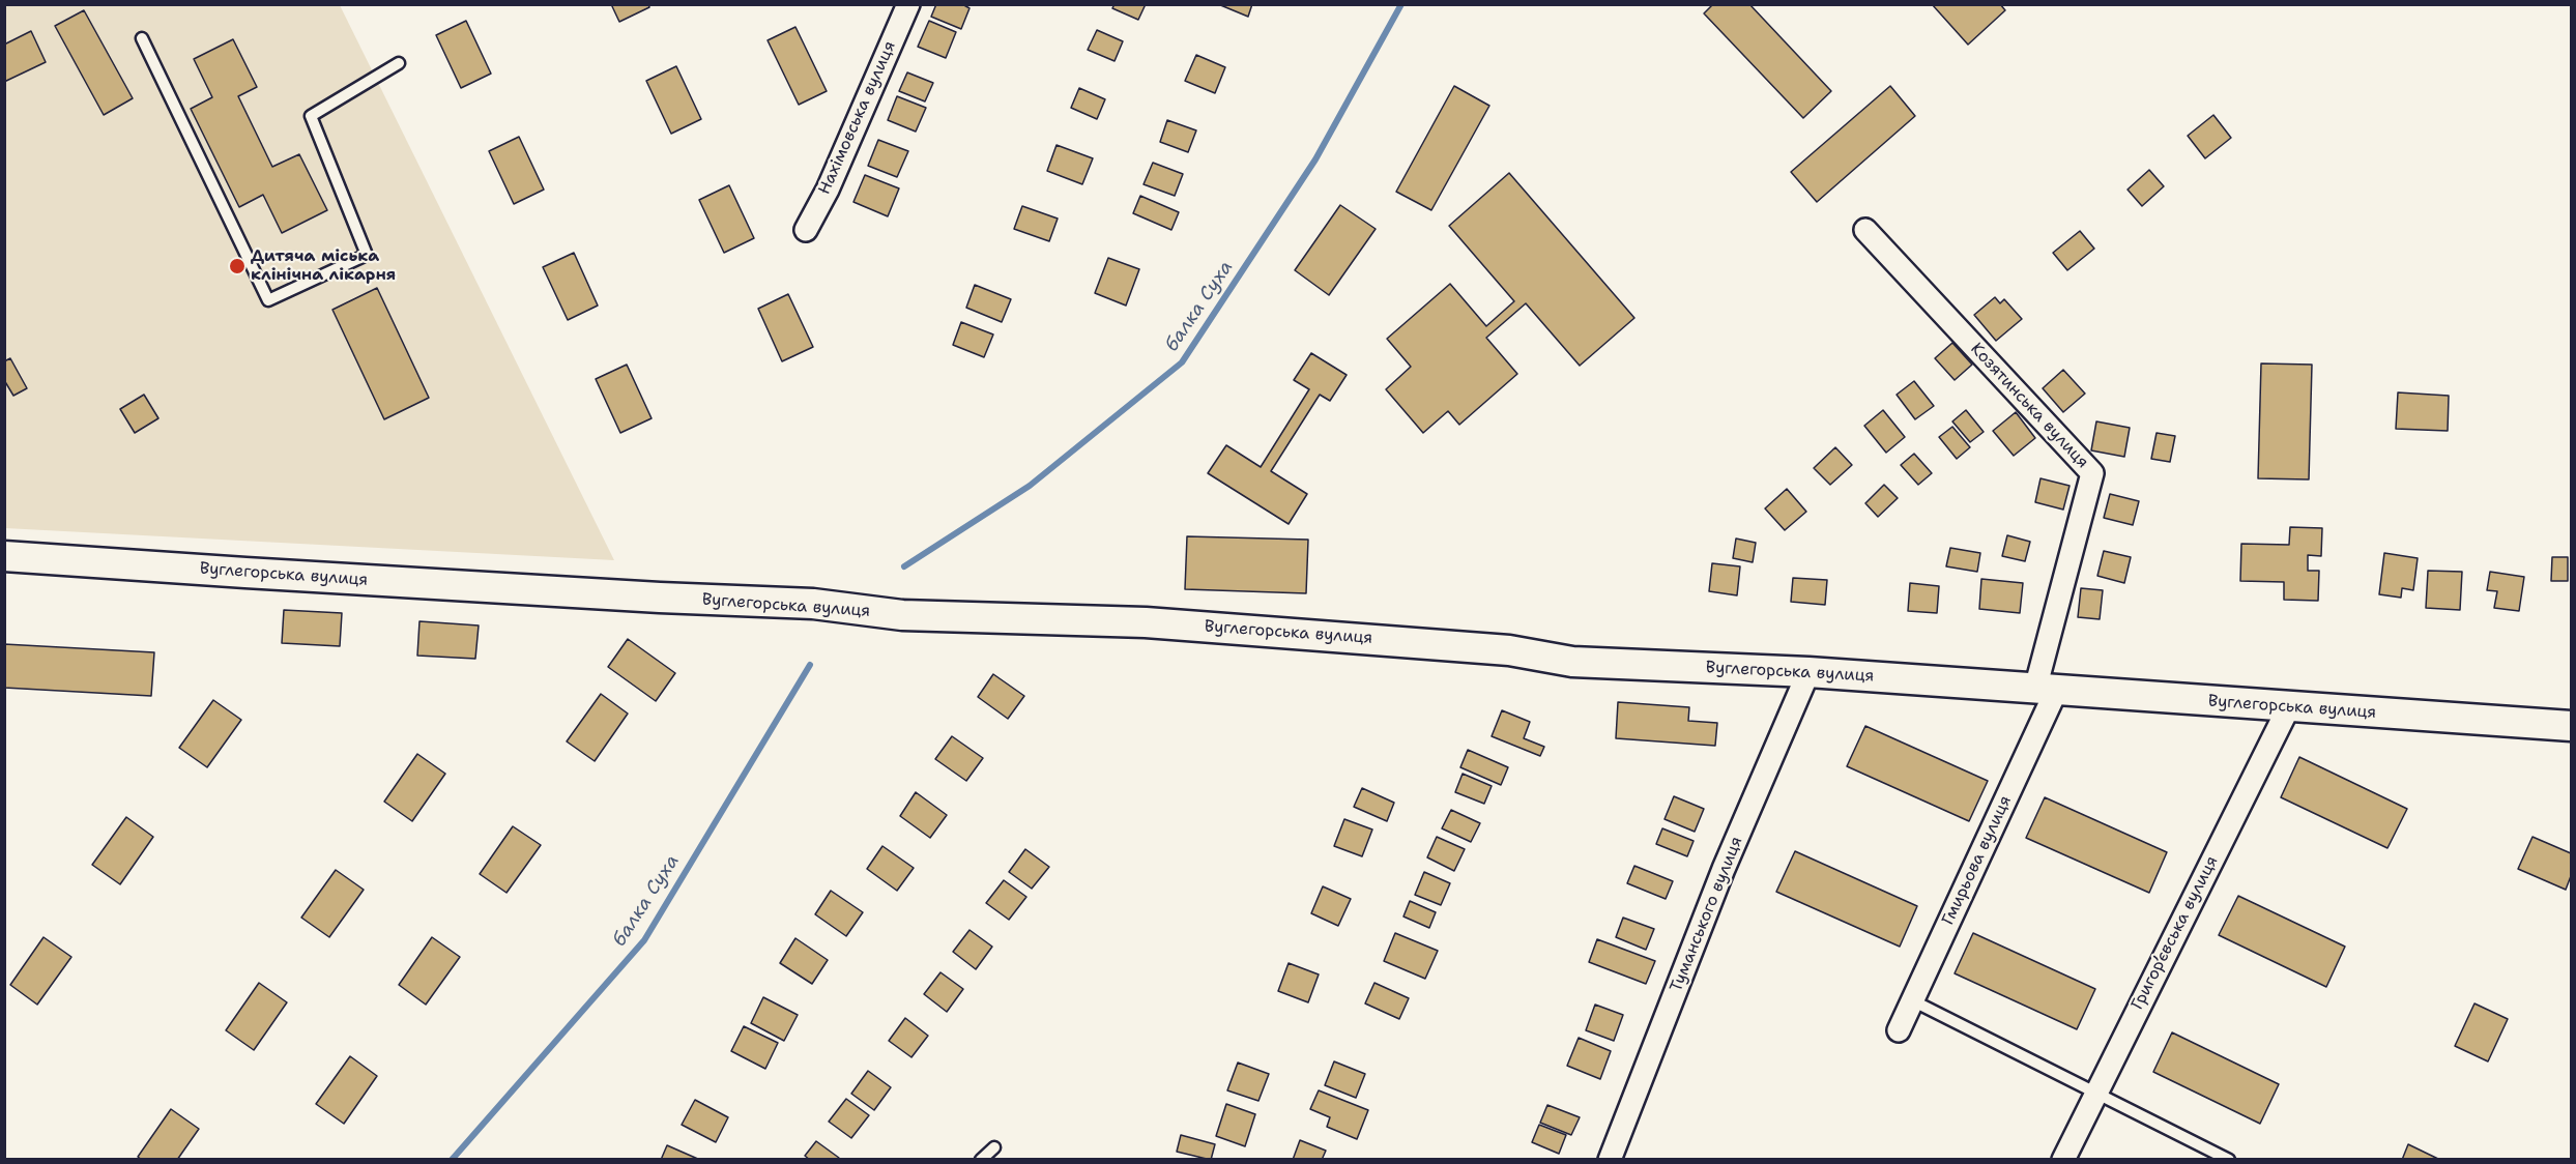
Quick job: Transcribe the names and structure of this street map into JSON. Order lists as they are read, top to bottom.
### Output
{
  "streets": {
    "main road": ["Вуглегорська вулиця"],
    "street": [
      "Нахімовська вулиця",
      "Козятинська вулиця",
      "Гмирьова вулиця",
      "Туманського вулиця",
      "Григор’євська вулиця"
    ]
  },
  "crossings": [
    ["Козятинська вулиця", "Вуглегорська вулиця"],
    ["Козятинська вулиця", "Гмирьова вулиця"],
    ["Вуглегорська вулиця", "Гмирьова вулиця"],
    ["Вуглегорська вулиця", "Туманського вулиця"],
    ["Вуглегорська вулиця", "Григор’євська вулиця"]
  ],
  "water": ["балка Суха"],
  "places": ["Дитяча міська клінічна лікарня"]
}
